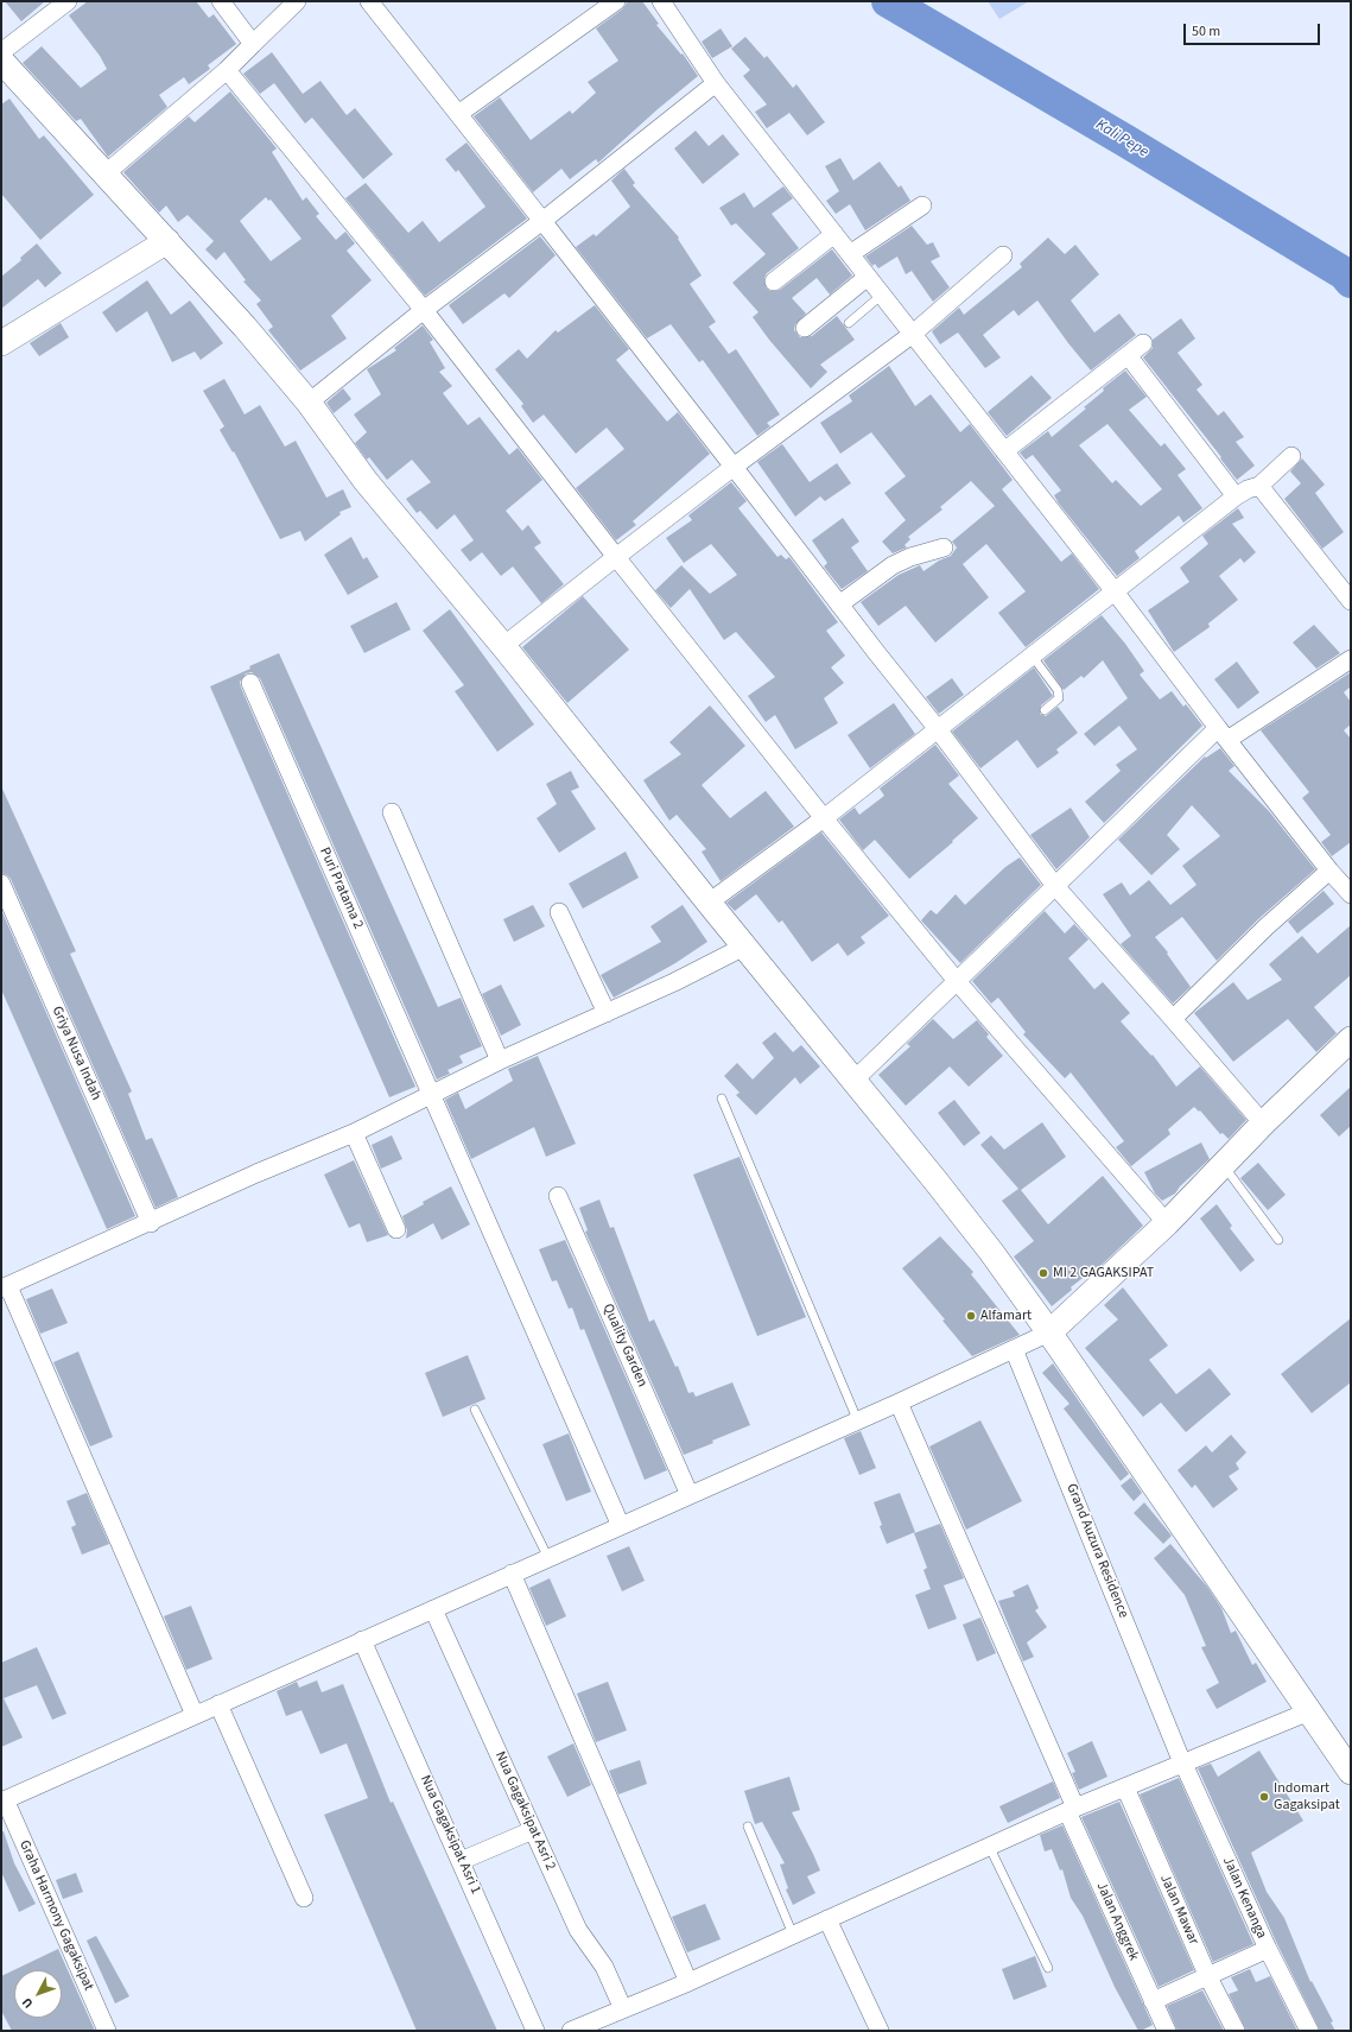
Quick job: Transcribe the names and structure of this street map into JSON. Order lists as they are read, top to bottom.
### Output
{
  "streets": {
    "street": [
      "Puri Pratama 2",
      "Griya Nusa Indah",
      "Quality Garden",
      "Grand Auzura Residence",
      "Nua Gagaksipat Asri 2",
      "Nua Gagaksipat Asri 1",
      "Jalan Kenanga",
      "Jalan Mawar",
      "Graha Harmony Gagaksipat",
      "Jalan Anggrek"
    ]
  },
  "crossings": [
    ["Grand Auzura Residence", "Jalan Kenanga"]
  ],
  "water": ["Kali Pepe"],
  "places": ["MI 2 GAGAKSIPAT", "Alfamart", "Indomart Gagaksipat"],
  "scale_bar": "50 m",
  "north": "bottom left"
}
